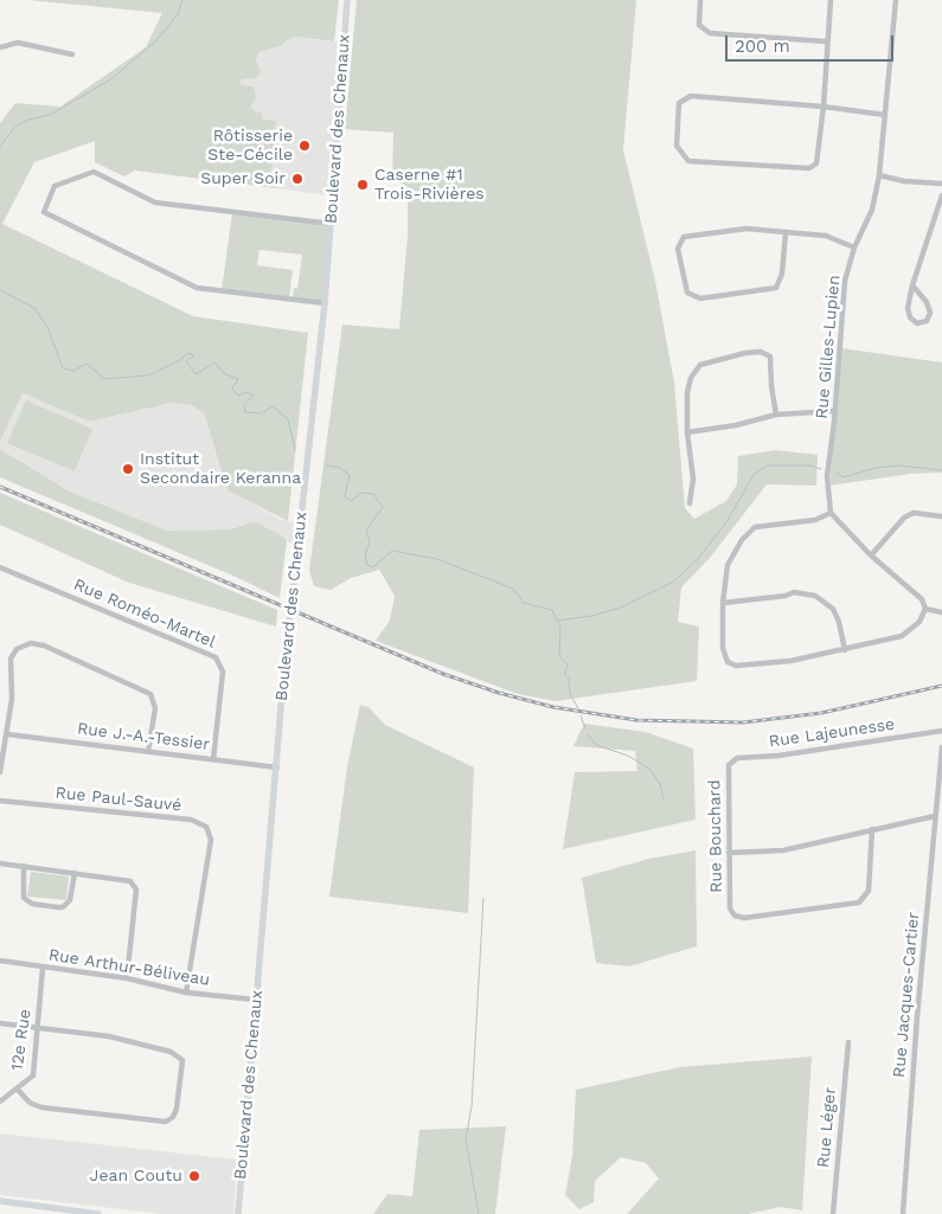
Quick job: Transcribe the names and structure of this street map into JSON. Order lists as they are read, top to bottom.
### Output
{
  "streets": {
    "main road": ["Boulevard des Chenaux"],
    "street": [
      "Rue Gilles-Lupien",
      "Rue Roméo-Martel",
      "Rue Lajeunesse",
      "Rue J.-A.-Tessier",
      "Rue Paul-Sauvé",
      "Rue Bouchard",
      "Rue Arthur-Béliveau",
      "Rue Jacques-Cartier",
      "12e Rue",
      "Rue Léger"
    ]
  },
  "crossings": [
    ["Boulevard des Chenaux", "Rue J.-A.-Tessier"],
    ["Boulevard des Chenaux", "Rue Arthur-Béliveau"],
    ["Rue Roméo-Martel", "Rue J.-A.-Tessier"],
    ["Rue Lajeunesse", "Rue Bouchard"],
    ["Rue Paul-Sauvé", "Rue Arthur-Béliveau"],
    ["Rue Arthur-Béliveau", "12e Rue"]
  ],
  "places": [
    "Rôtisserie Ste-Cécile",
    "Super Soir",
    "Caserne #1 Trois-Rivières",
    "Institut Secondaire Keranna",
    "Jean Coutu"
  ],
  "scale_bar": "200 m"
}
